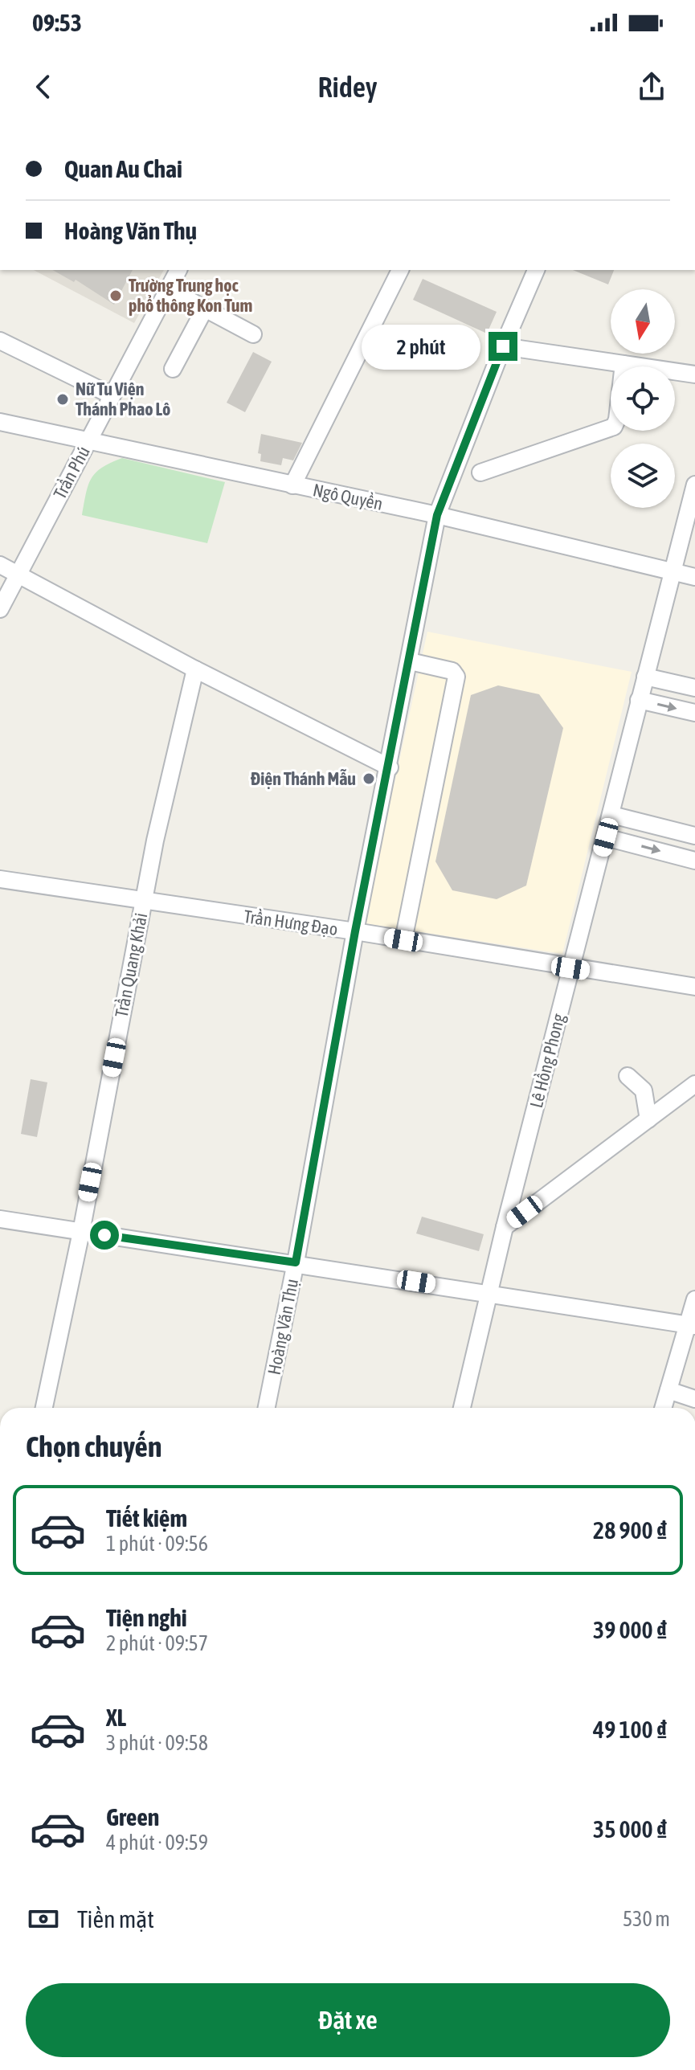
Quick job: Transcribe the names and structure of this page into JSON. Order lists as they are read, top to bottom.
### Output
{
  "streets": {
    "street": [
      "Trần Phú",
      "Ngô Quyền",
      "Trần Hưng Đạo",
      "Trần Quang Khải",
      "Lê Hồng Phong",
      "Hoàng Văn Thụ"
    ]
  },
  "crossings": [
    ["Trần Phú", "Ngô Quyền"],
    ["Ngô Quyền", "Lê Hồng Phong"],
    ["Ngô Quyền", "Hoàng Văn Thụ"],
    ["Trần Hưng Đạo", "Trần Quang Khải"],
    ["Trần Hưng Đạo", "Lê Hồng Phong"],
    ["Trần Hưng Đạo", "Hoàng Văn Thụ"]
  ],
  "places": ["Trường Trung học phổ thông Kon Tum", "Nữ Tu Viện Thánh Phao Lô", "Điện Thánh Mẫu"],
  "north": "bottom",
  "page": {
    "status": "09:53",
    "header": "Ridey",
    "banner": ["Quan Au Chai", "Hoàng Văn Thụ"],
    "bubble": "2 phút",
    "heading": "Chọn chuyến",
    "list": [
      {
        "name": "Tiết kiệm",
        "note": "1 phút · 09:56",
        "value": "28 900 ₫"
      },
      {
        "name": "Tiện nghi",
        "note": "2 phút · 09:57",
        "value": "39 000 ₫"
      },
      {
        "name": "XL",
        "note": "3 phút · 09:58",
        "value": "49 100 ₫"
      },
      {
        "name": "Green",
        "note": "4 phút · 09:59",
        "value": "35 000 ₫"
      }
    ],
    "pay": ["Tiền mặt", "530 m"],
    "buttons": "Đặt xe"
  }
}
